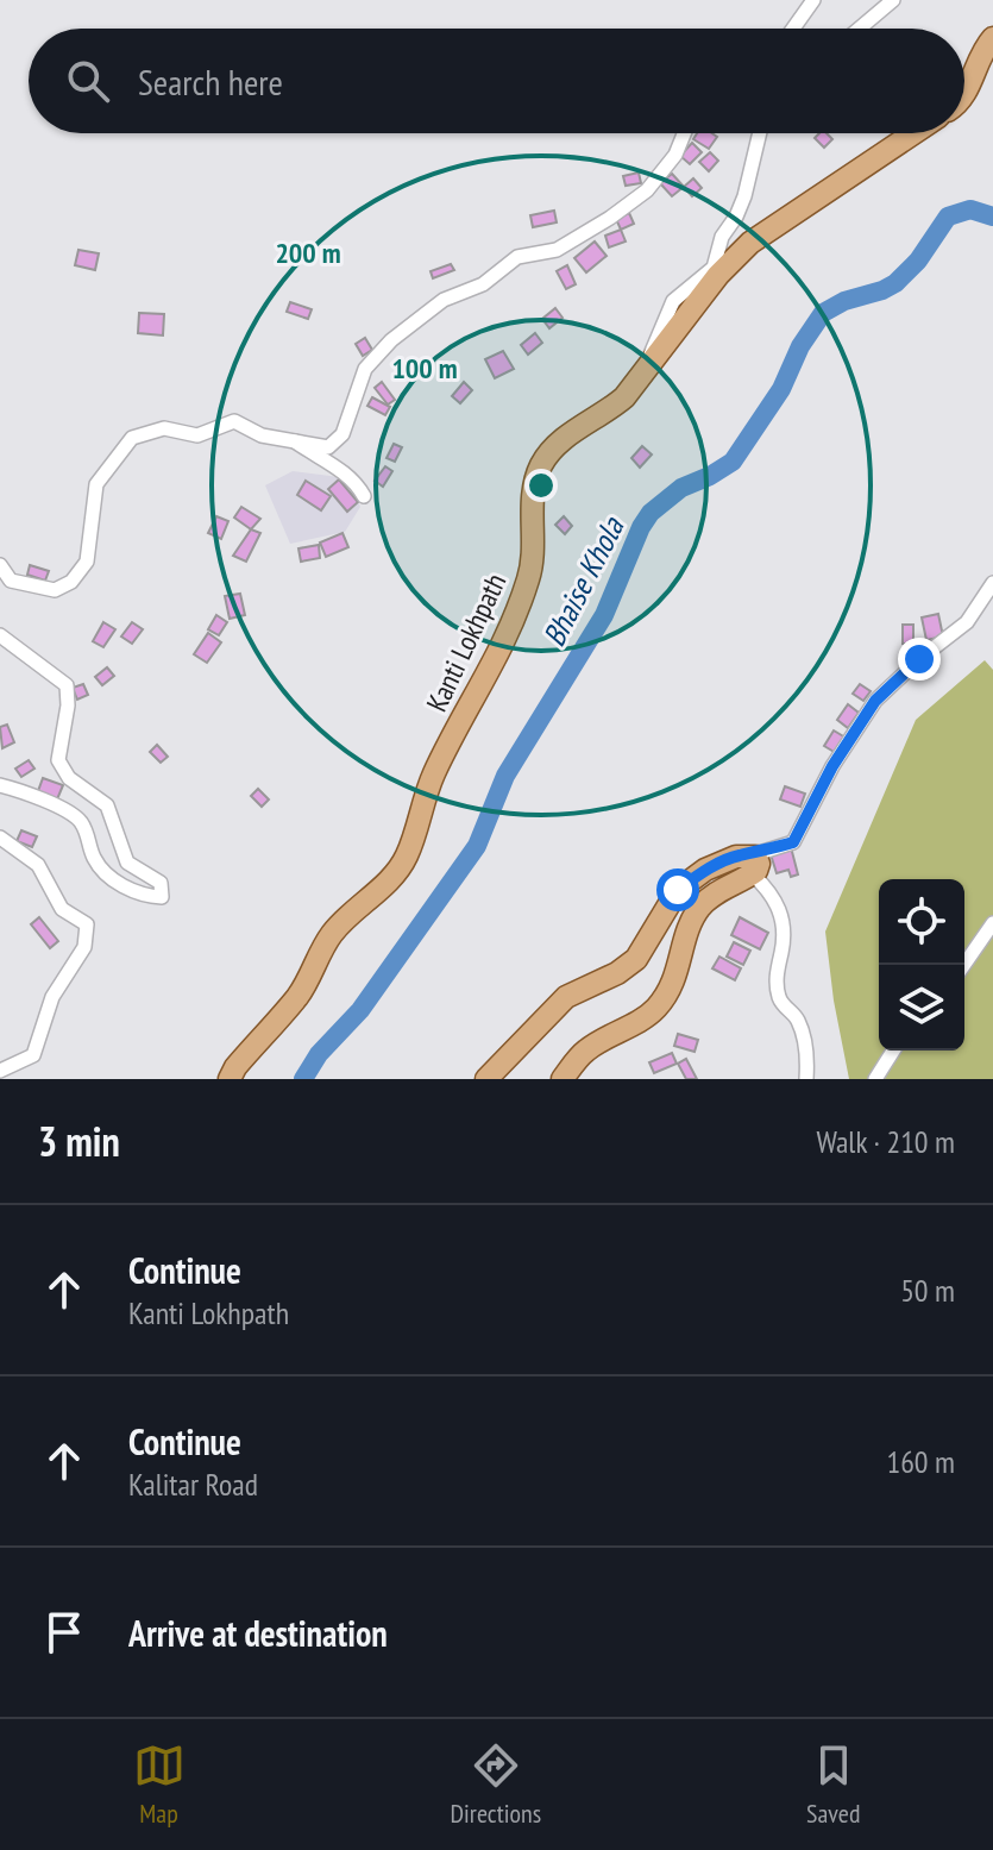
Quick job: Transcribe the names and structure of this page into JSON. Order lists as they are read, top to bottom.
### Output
{
  "streets": {
    "main road": ["Kanti Lokhpath"]
  },
  "water": ["Bhaise Khola"],
  "page": {
    "search": "Search here",
    "heading": ["3 min", "Walk · 210 m"],
    "list": [
      ["Continue", "Kanti Lokhpath", "50 m"],
      ["Continue", "Kalitar Road", "160 m"],
      "Arrive at destination"
    ],
    "nav": ["Map", "Directions", "Saved"]
  },
  "rings": ["200 m", "100 m"]
}
